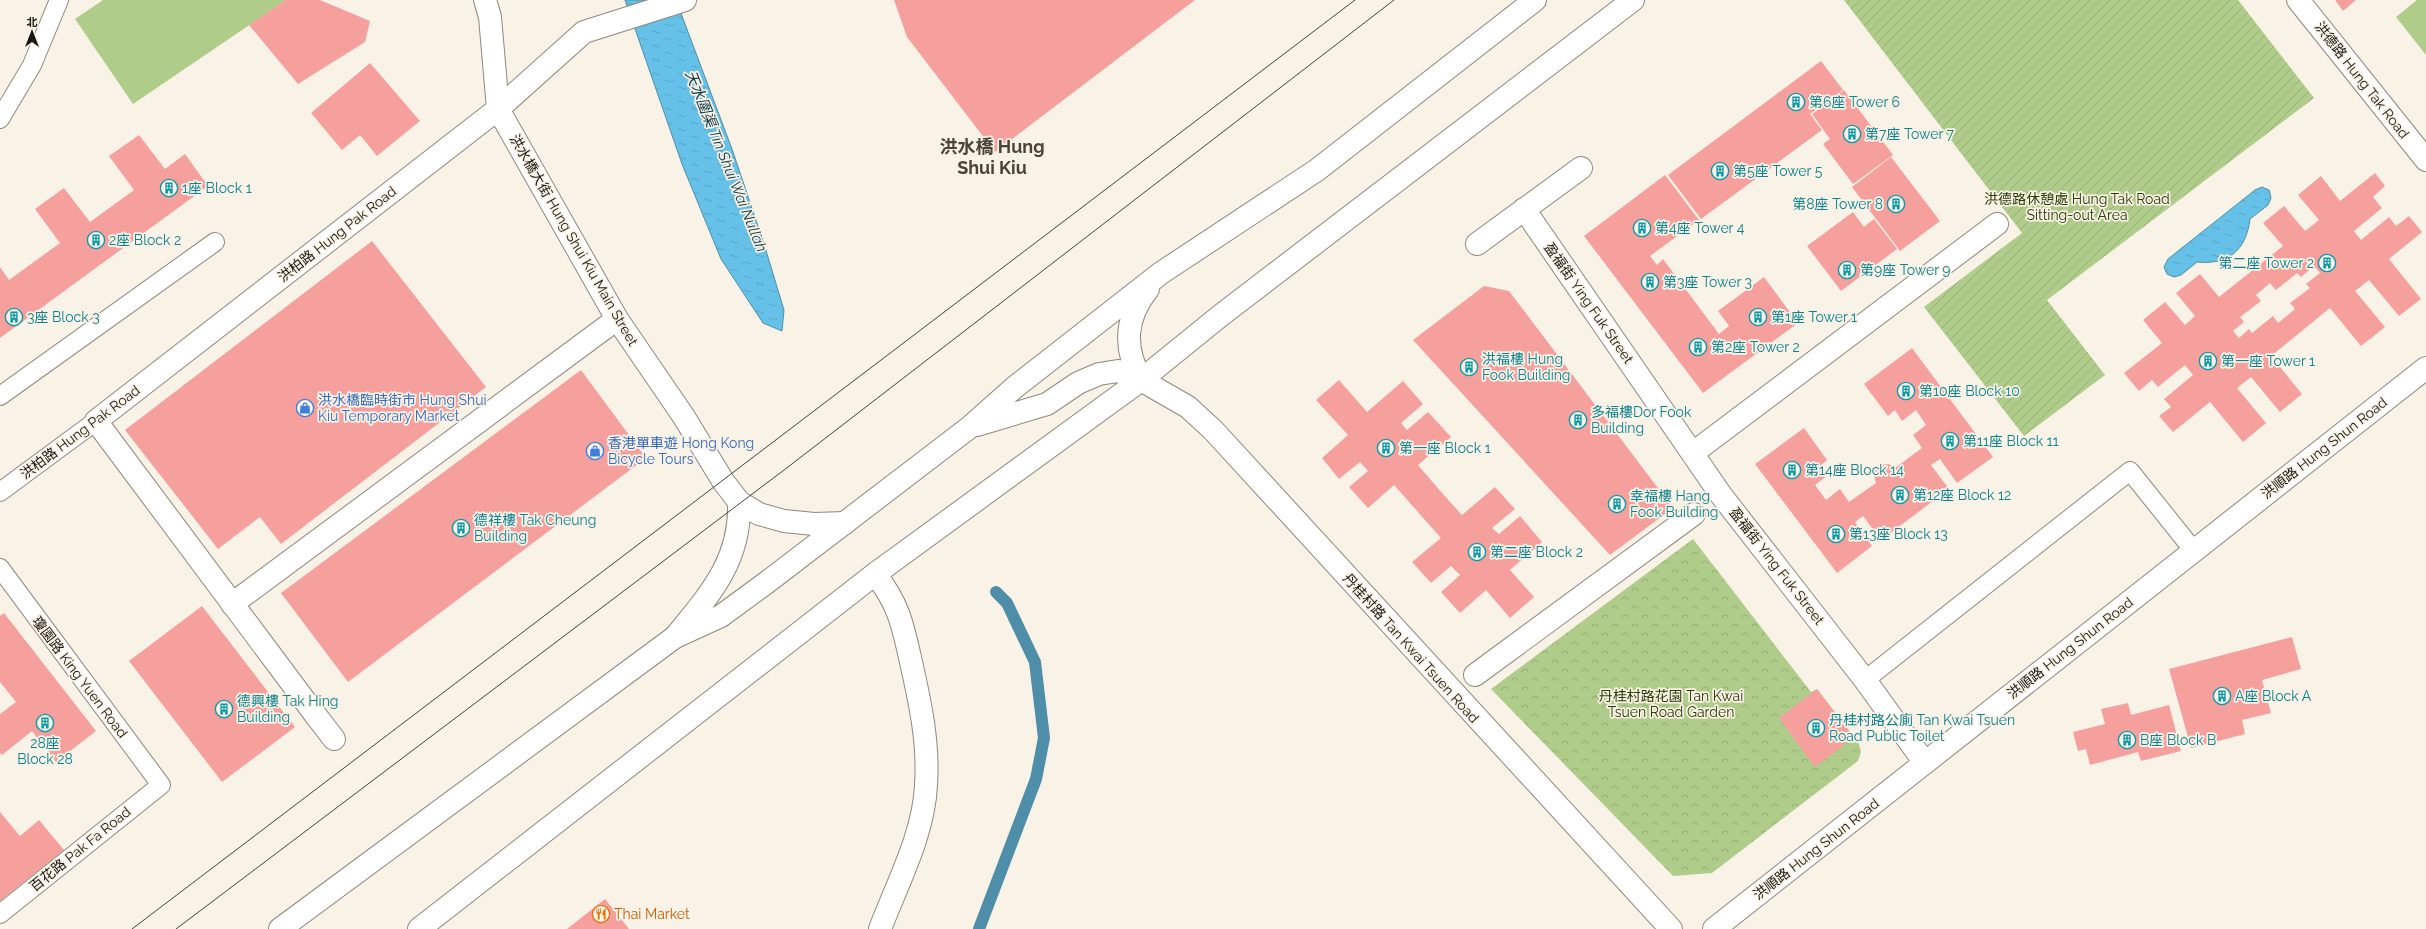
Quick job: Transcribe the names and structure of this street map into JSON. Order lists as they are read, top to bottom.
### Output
{
  "streets": {
    "street": [
      "洪德路 Hung Tak Road",
      "洪柏路 Hung Pak Road",
      "洪水橋大街 Hung Shui Kiu Main Street",
      "盈福街 Ying Fuk Street",
      "洪順路 Hung Shun Road",
      "丹桂村路 Tan Kwai Tsuen Road"
    ],
    "lane": ["瓊園路 King Yuen Road", "百花路 Pak Fa Road"]
  },
  "crossings": [
    ["洪柏路 Hung Pak Road", "洪水橋大街 Hung Shui Kiu Main Street"],
    ["盈福街 Ying Fuk Street", "洪順路 Hung Shun Road"],
    ["瓊園路 King Yuen Road", "百花路 Pak Fa Road"]
  ],
  "districts": ["洪水橋 Hung Shui Kiu"],
  "water": ["天水圍渠 Tin Shui Wai Nullah"],
  "parks": ["洪德路休憩處 Hung Tak Road Sitting-out Area", "丹桂村路花園 Tan Kwai Tsuen Road Garden"],
  "places": {
    "building": [
      "第6座 Tower 6",
      "第7座 Tower 7",
      "第5座 Tower 5",
      "1座 Block 1",
      "第8座 Tower 8",
      "第4座 Tower 4",
      "2座 Block 2",
      "第二座 Tower 2",
      "第9座 Tower 9",
      "第3座 Tower 3",
      "3座 Block 3",
      "第1座 Tower 1",
      "第2座 Tower 2",
      "第一座 Tower 1",
      "洪福樓 Hung Fook Building",
      "第10座 Block 10",
      "多福樓Dor Fook Building",
      "第11座 Block 11",
      "第一座 Block 1",
      "第14座 Block 14",
      "第12座 Block 12",
      "幸福樓 Hang Fook Building",
      "德祥樓 Tak Cheung Building",
      "第13座 Block 13",
      "第二座 Block 2",
      "A座 Block A",
      "德興樓 Tak Hing Building",
      "28座 Block 28",
      "丹桂村路公廁 Tan Kwai Tsuen Road Public Toilet",
      "B座 Block B"
    ],
    "shop": ["洪水橋臨時街市 Hung Shui Kiu Temporary Market", "香港單車遊 Hong Kong Bicycle Tours"],
    "restaurant": ["Thai Market"]
  },
  "north": "top"
}
